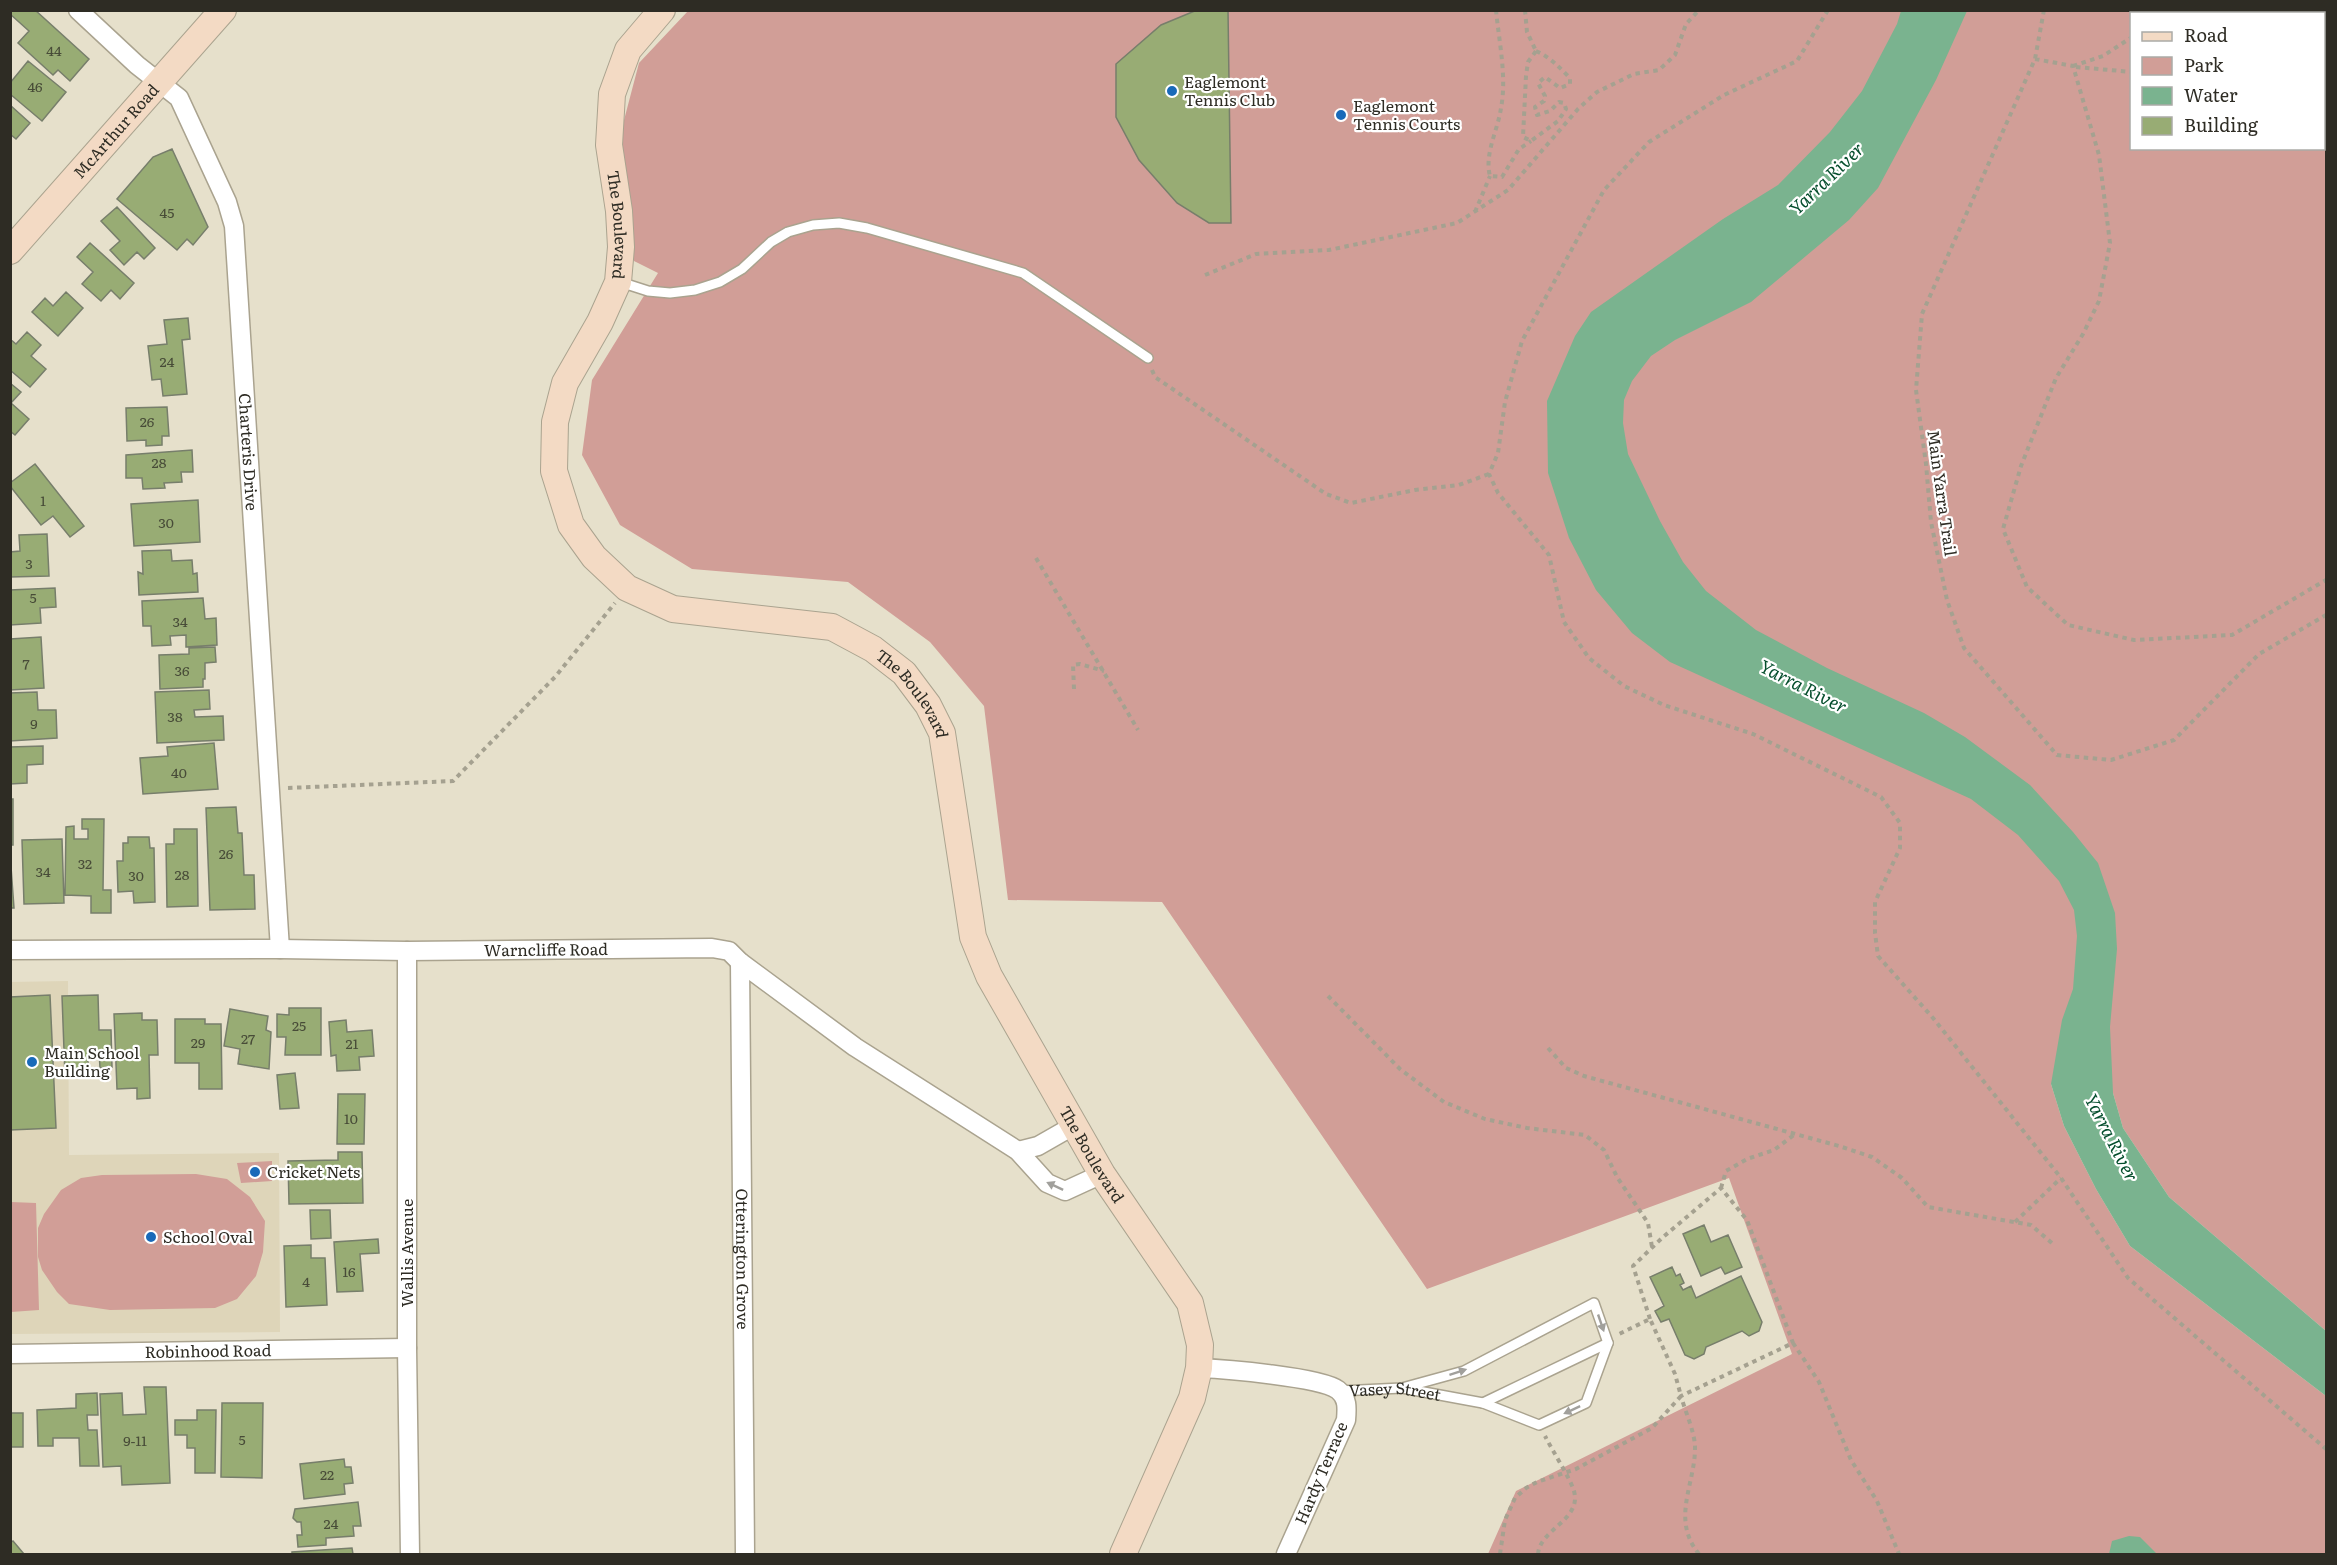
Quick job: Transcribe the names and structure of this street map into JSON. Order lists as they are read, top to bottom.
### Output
{
  "streets": {
    "street": [
      "McArthur Road",
      "The Boulevard",
      "Charteris Drive",
      "Warncliffe Road",
      "Wallis Avenue",
      "Otterington Grove",
      "Robinhood Road",
      "Vasey Street",
      "Hardy Terrace"
    ],
    "path": ["Main Yarra Trail"]
  },
  "crossings": [
    ["McArthur Road", "Charteris Drive"],
    ["The Boulevard", "Warncliffe Road"],
    ["The Boulevard", "Vasey Street"],
    ["Charteris Drive", "Warncliffe Road"],
    ["Warncliffe Road", "Wallis Avenue"],
    ["Warncliffe Road", "Otterington Grove"],
    ["Wallis Avenue", "Robinhood Road"],
    ["Vasey Street", "Hardy Terrace"]
  ],
  "water": ["Yarra River"],
  "places": [
    "Eaglemont Tennis Club",
    "Eaglemont Tennis Courts",
    "Main School Building",
    "Cricket Nets",
    "School Oval"
  ],
  "house_numbers": [
    "44",
    "46",
    "45",
    "24",
    "26",
    "28",
    "1",
    "30",
    "3",
    "5",
    "34",
    "7",
    "36",
    "38",
    "9",
    "40",
    "26",
    "32",
    "34",
    "28",
    "30",
    "25",
    "27",
    "29",
    "21",
    "10",
    "16",
    "4",
    "5",
    "9-11",
    "22",
    "24"
  ],
  "legend": [
    "Road",
    "Park",
    "Water",
    "Building"
  ]
}
